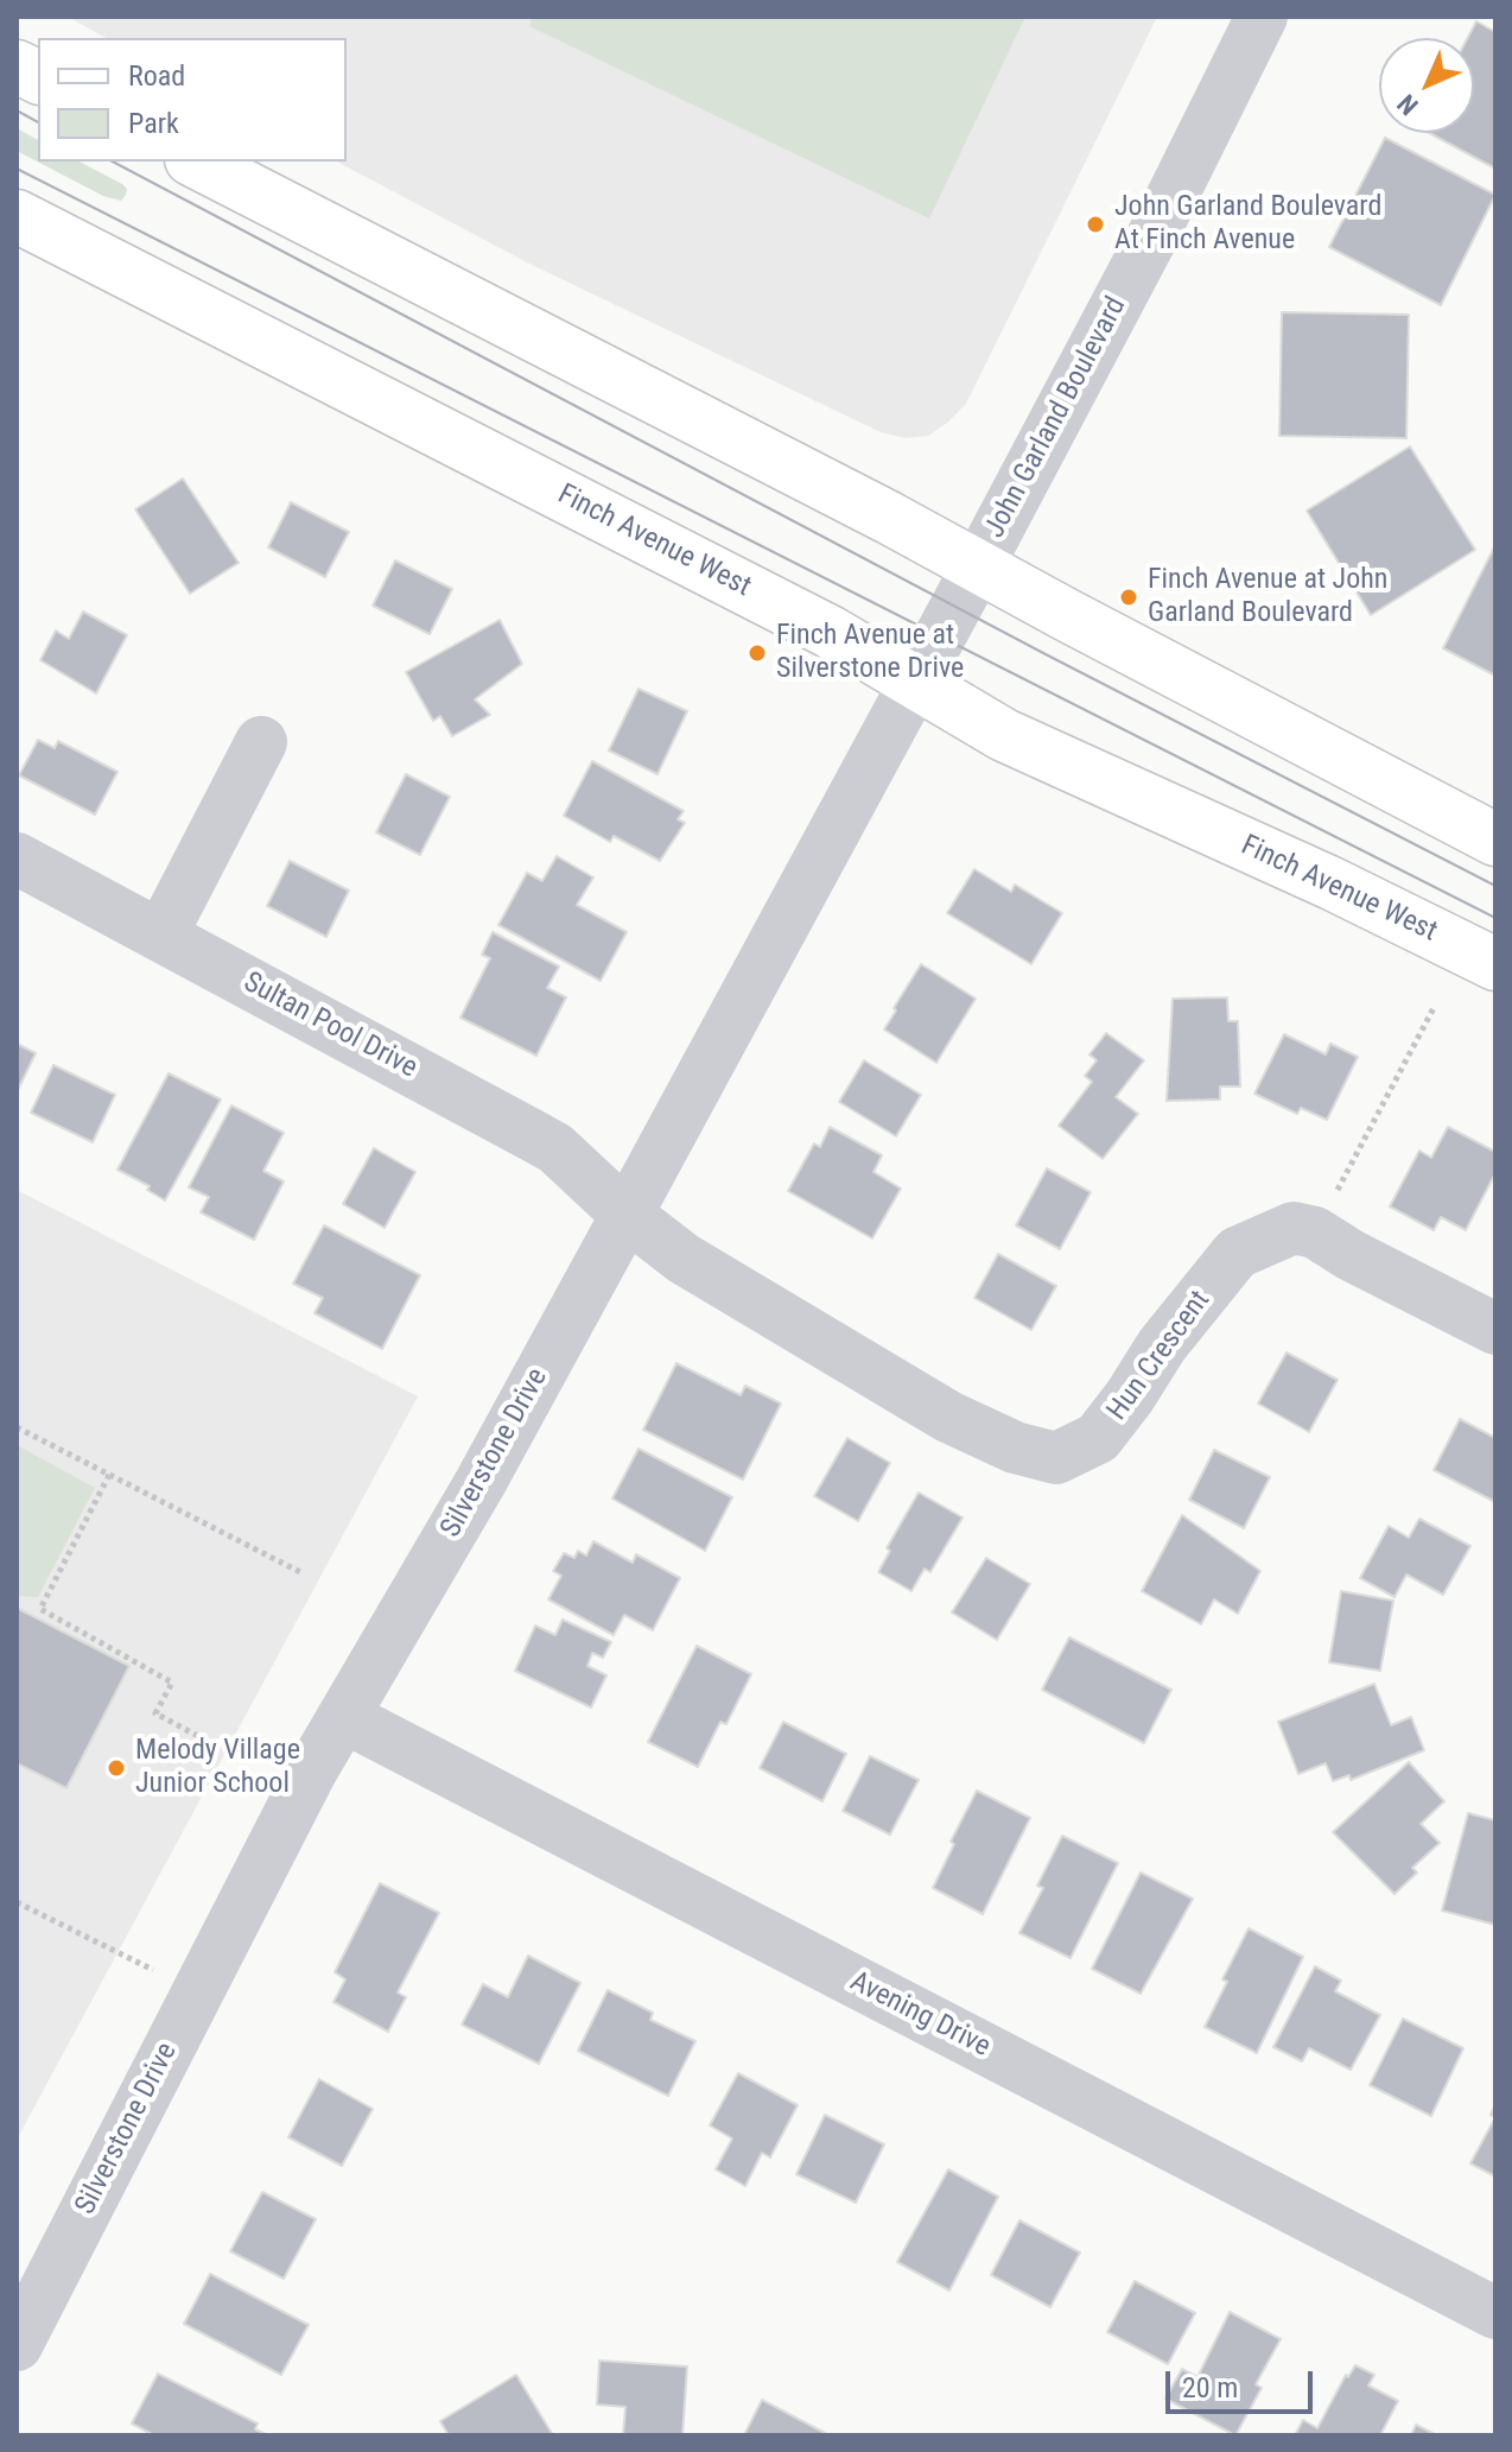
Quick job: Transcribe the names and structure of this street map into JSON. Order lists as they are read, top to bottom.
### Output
{
  "streets": {
    "main road": ["Finch Avenue West"],
    "street": [
      "John Garland Boulevard",
      "Sultan Pool Drive",
      "Hun Crescent",
      "Silverstone Drive",
      "Avening Drive"
    ]
  },
  "crossings": [
    ["John Garland Boulevard", "Silverstone Drive"],
    ["Finch Avenue West", "Silverstone Drive"],
    ["Sultan Pool Drive", "Hun Crescent"],
    ["Sultan Pool Drive", "Silverstone Drive"],
    ["Hun Crescent", "Silverstone Drive"],
    ["Silverstone Drive", "Avening Drive"]
  ],
  "places": [
    "John Garland Boulevard At Finch Avenue",
    "Finch Avenue at John Garland Boulevard",
    "Finch Avenue at Silverstone Drive",
    "Melody Village Junior School"
  ],
  "legend": ["Road", "Park"],
  "scale_bar": "20 m",
  "north": "bottom left"
}
